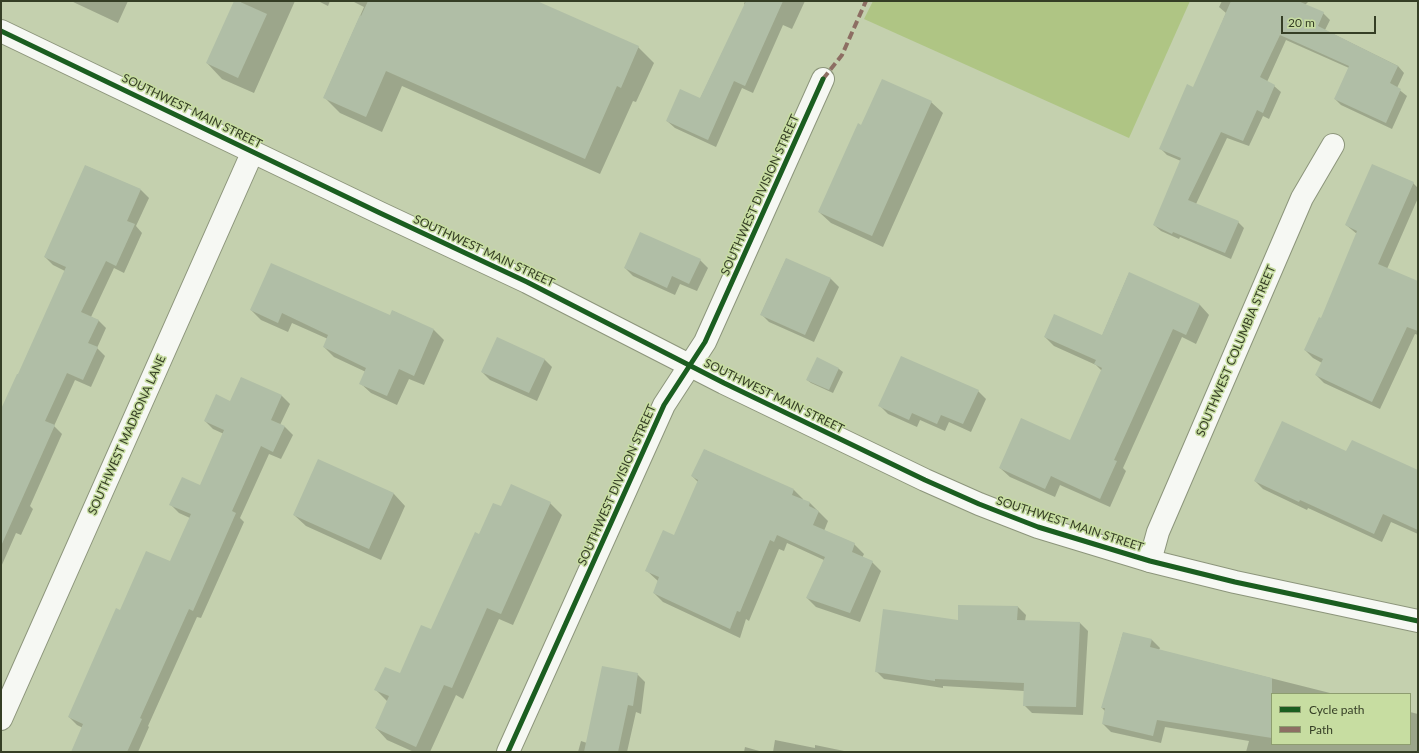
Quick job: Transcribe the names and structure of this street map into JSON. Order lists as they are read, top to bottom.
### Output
{
  "streets": {
    "street": [
      "SOUTHWEST MAIN STREET",
      "SOUTHWEST DIVISION STREET",
      "SOUTHWEST COLUMBIA STREET",
      "SOUTHWEST MADRONA LANE"
    ]
  },
  "crossings": [
    ["SOUTHWEST MAIN STREET", "SOUTHWEST DIVISION STREET"],
    ["SOUTHWEST MAIN STREET", "SOUTHWEST COLUMBIA STREET"],
    ["SOUTHWEST MAIN STREET", "SOUTHWEST MADRONA LANE"]
  ],
  "legend": ["Cycle path", "Path"],
  "scale_bar": "20 m"
}
